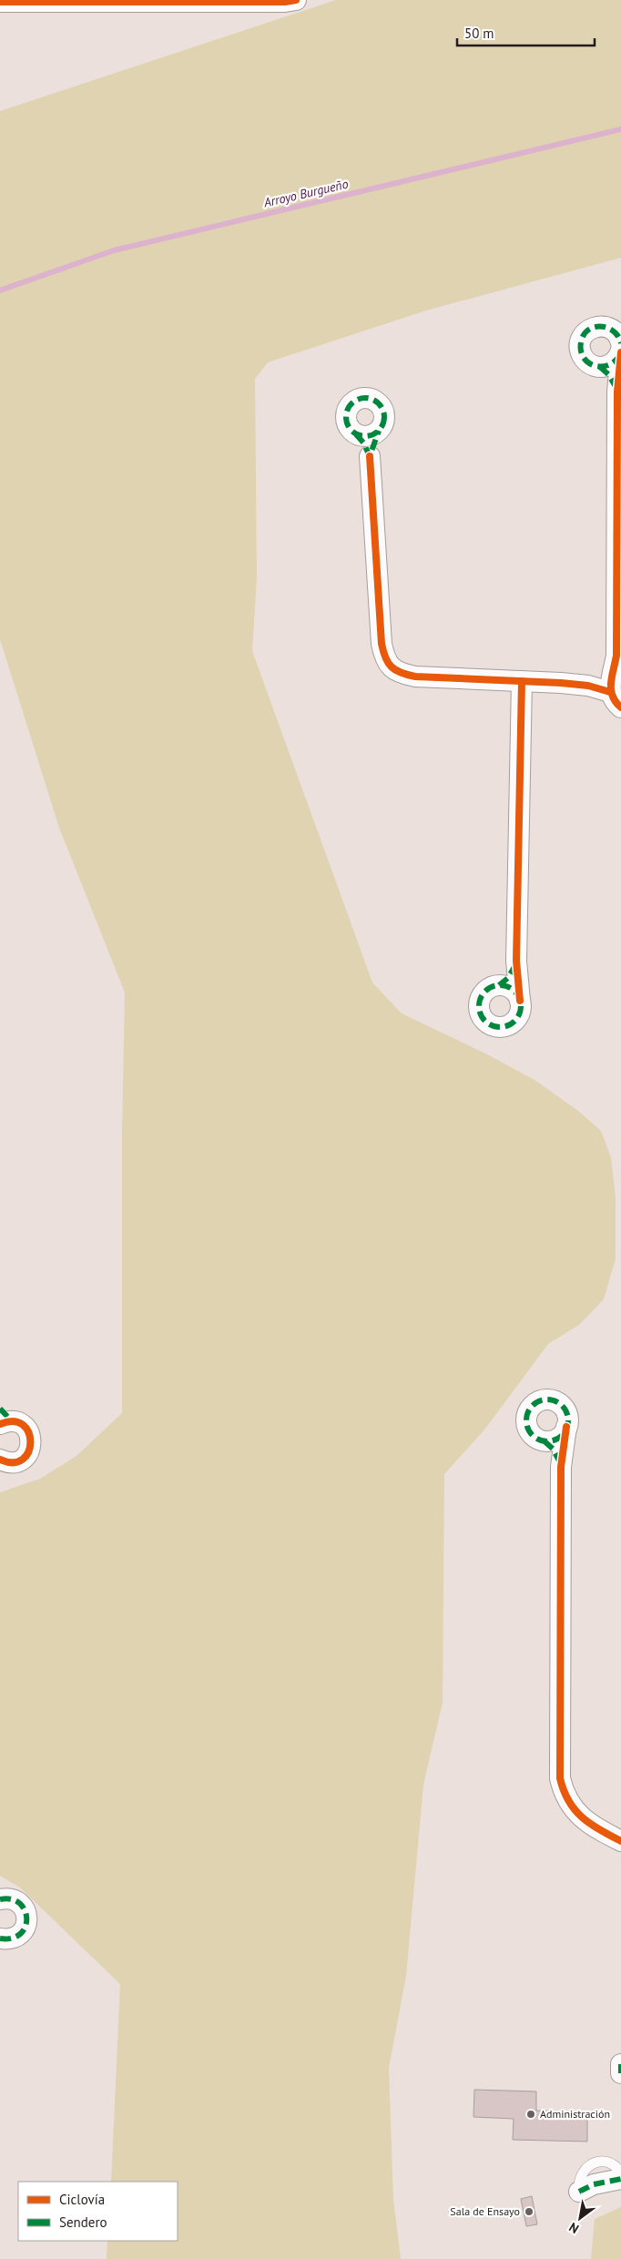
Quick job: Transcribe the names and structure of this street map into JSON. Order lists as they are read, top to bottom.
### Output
{
  "water": ["Arroyo Burgueño"],
  "places": ["Administración", "Sala de Ensayo"],
  "legend": ["Ciclovía", "Sendero"],
  "scale_bar": "50 m",
  "north": "bottom left"
}
